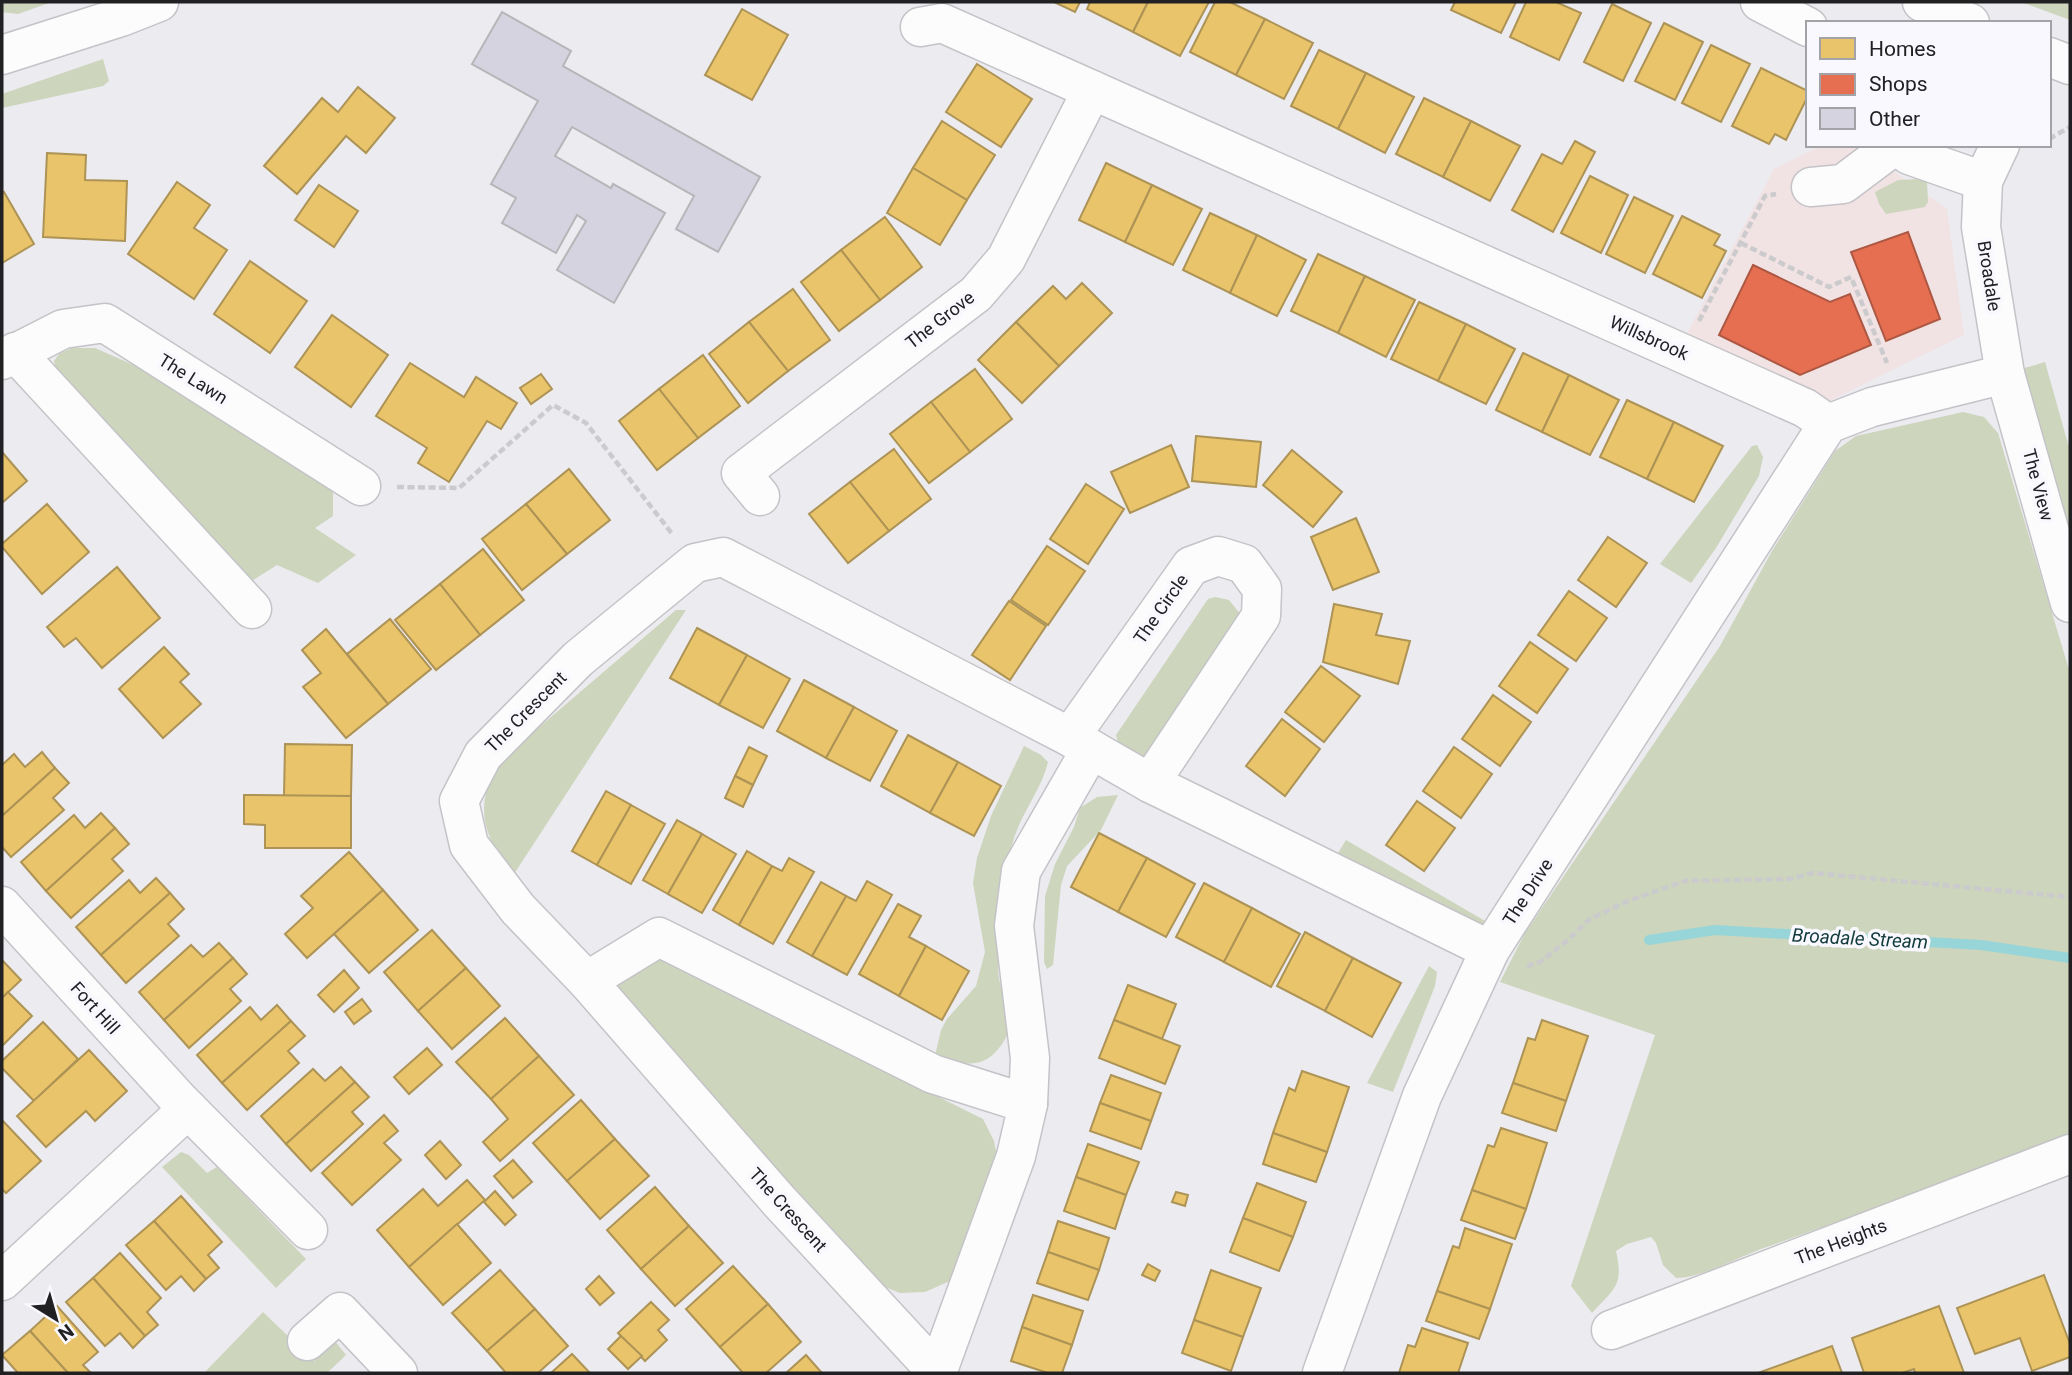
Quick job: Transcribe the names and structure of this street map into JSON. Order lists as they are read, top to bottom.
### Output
{
  "streets": {
    "street": [
      "Broadale",
      "The Grove",
      "Willsbrook",
      "The Lawn",
      "The View",
      "The Circle",
      "The Crescent",
      "The Drive",
      "Fort Hill",
      "The Heights"
    ]
  },
  "crossings": [
    ["Broadale", "The View"],
    ["The Grove", "Willsbrook"],
    ["Willsbrook", "The Drive"],
    ["The Circle", "The Crescent"]
  ],
  "water": ["Broadale Stream"],
  "legend": ["Homes", "Shops", "Other"],
  "north": "bottom right"
}
